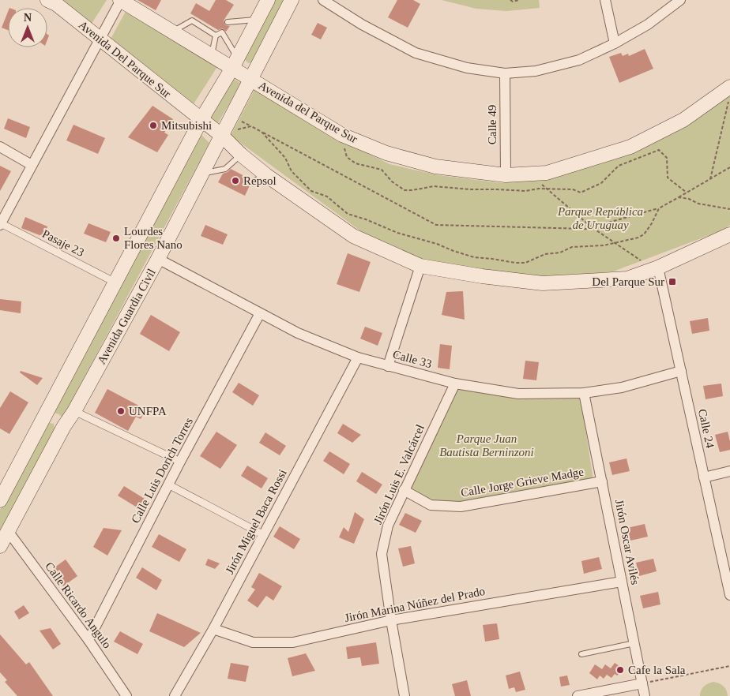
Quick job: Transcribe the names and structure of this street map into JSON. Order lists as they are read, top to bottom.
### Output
{
  "streets": {
    "main road": ["Avenida Del Parque Sur", "Avenida del Parque Sur", "Avenida Guardia Civil"],
    "street": [
      "Calle 49",
      "Pasaje 23",
      "Calle 33",
      "Calle 24",
      "Calle Luis Dorich Torres",
      "Jirón Luis E. Valcárcel",
      "Calle Jorge Grieve Madge",
      "Jirón Miguel Baca Rossi",
      "Jirón Oscar Avilés",
      "Jirón Marina Núñez del Prado",
      "Calle Ricardo Angulo"
    ]
  },
  "crossings": [
    ["Avenida Del Parque Sur", "Avenida Guardia Civil"],
    ["Avenida del Parque Sur", "Calle 49"],
    ["Avenida del Parque Sur", "Avenida Guardia Civil"],
    ["Pasaje 23", "Avenida Guardia Civil"],
    ["Avenida Guardia Civil", "Calle 33"],
    ["Avenida Guardia Civil", "Calle Ricardo Angulo"],
    ["Calle 33", "Calle 24"],
    ["Calle 33", "Calle Luis Dorich Torres"],
    ["Calle 33", "Jirón Luis E. Valcárcel"],
    ["Calle 33", "Jirón Miguel Baca Rossi"],
    ["Calle 33", "Jirón Oscar Avilés"],
    ["Calle Luis Dorich Torres", "Calle Ricardo Angulo"],
    ["Jirón Luis E. Valcárcel", "Calle Jorge Grieve Madge"],
    ["Jirón Luis E. Valcárcel", "Jirón Marina Núñez del Prado"],
    ["Calle Jorge Grieve Madge", "Jirón Oscar Avilés"],
    ["Jirón Miguel Baca Rossi", "Jirón Marina Núñez del Prado"],
    ["Jirón Oscar Avilés", "Jirón Marina Núñez del Prado"]
  ],
  "parks": ["Parque República de Uruguay", "Parque Juan Bautista Berninzoni"],
  "places": {
    "other": [
      "Mitsubishi",
      "Repsol",
      "Lourdes Flores Nano",
      "UNFPA",
      "Cafe la Sala"
    ],
    "transit": ["Del Parque Sur"]
  },
  "north": "top"
}
